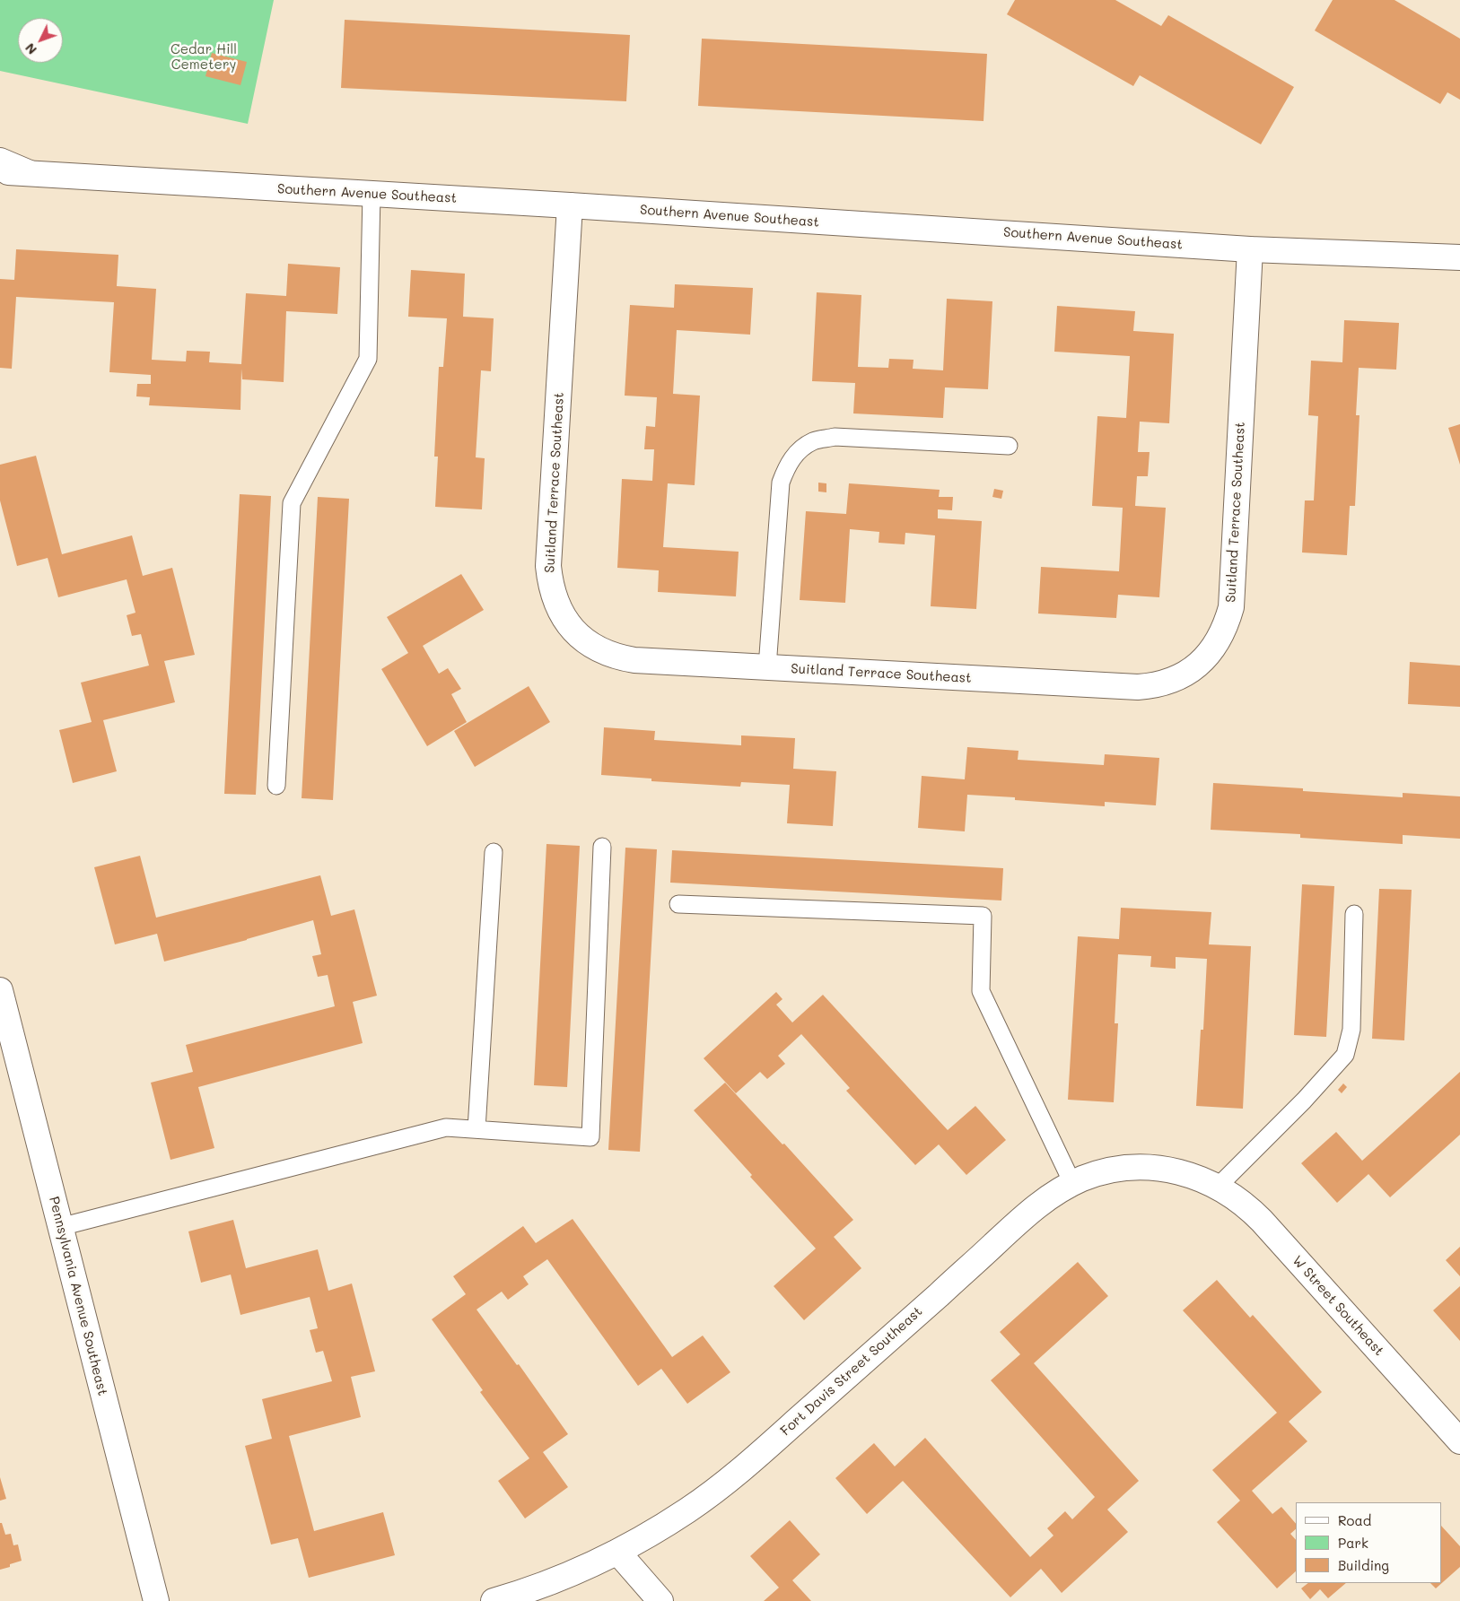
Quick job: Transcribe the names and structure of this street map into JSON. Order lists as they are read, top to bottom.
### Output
{
  "streets": {
    "main road": [
      "Southern Avenue Southeast",
      "Suitland Terrace Southeast",
      "Pennsylvania Avenue Southeast",
      "W Street Southeast",
      "Fort Davis Street Southeast"
    ]
  },
  "crossings": [
    ["Southern Avenue Southeast", "Suitland Terrace Southeast"],
    ["W Street Southeast", "Fort Davis Street Southeast"]
  ],
  "parks": ["Cedar Hill Cemetery"],
  "legend": ["Road", "Park", "Building"],
  "north": "bottom left"
}
